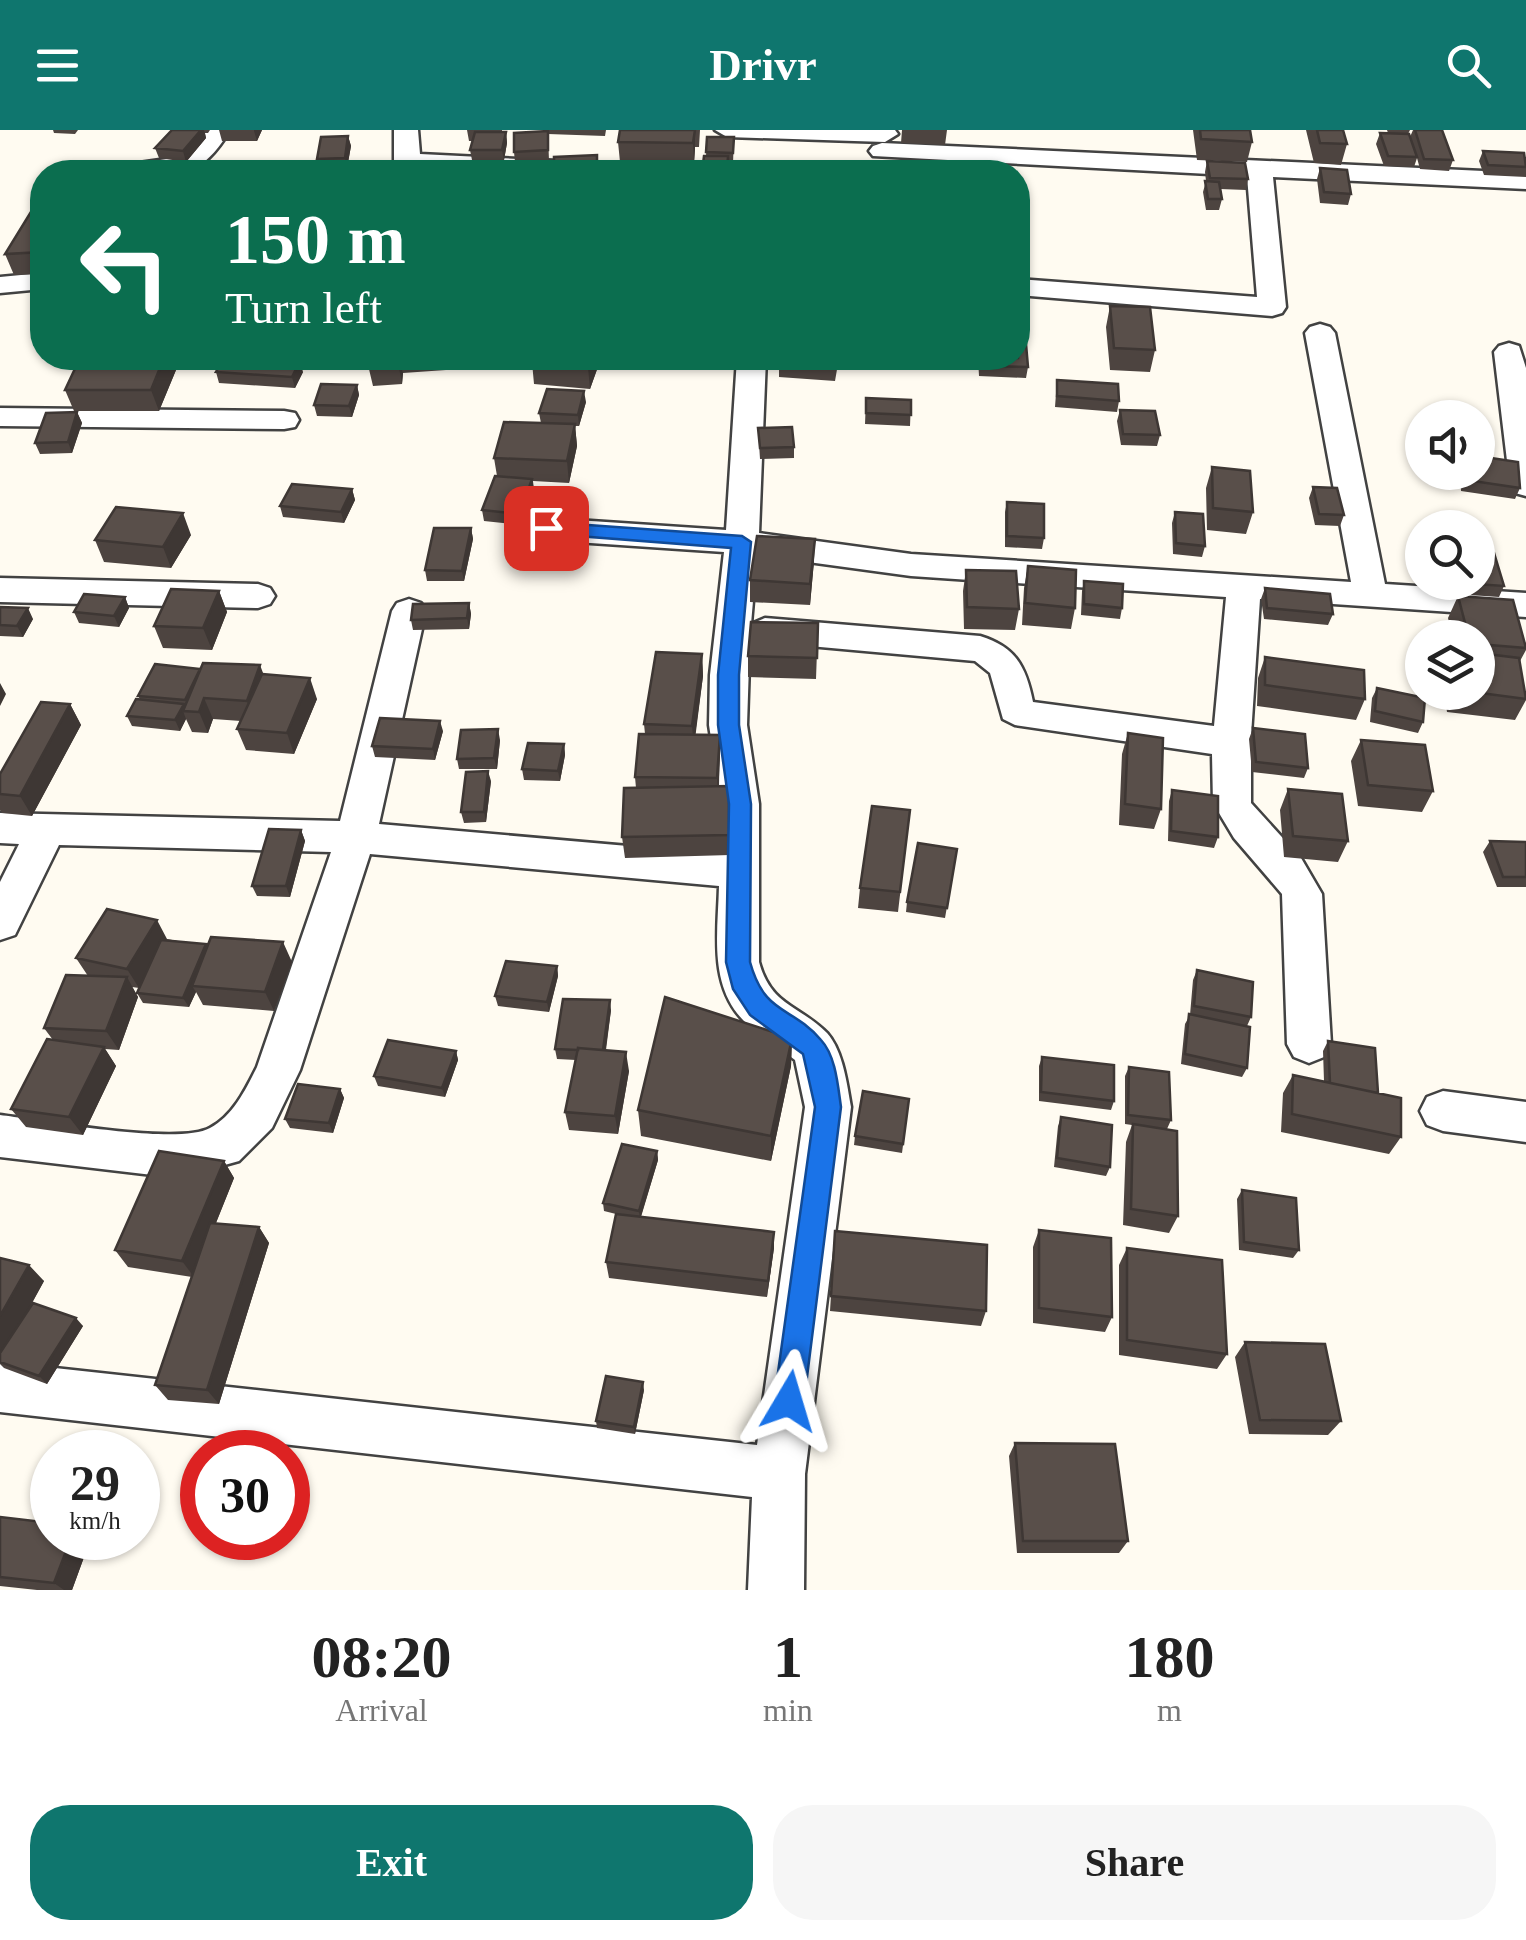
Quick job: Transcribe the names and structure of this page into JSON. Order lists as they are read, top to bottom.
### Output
{
  "page": {
    "header": "Drivr",
    "turn": ["150 m", "Turn left"],
    "speed": "29 km/h",
    "limit": "30",
    "eta": [
      "08:20",
      "Arrival",
      "1",
      "min",
      "180",
      "m"
    ],
    "buttons": ["Exit", "Share"]
  }
}
